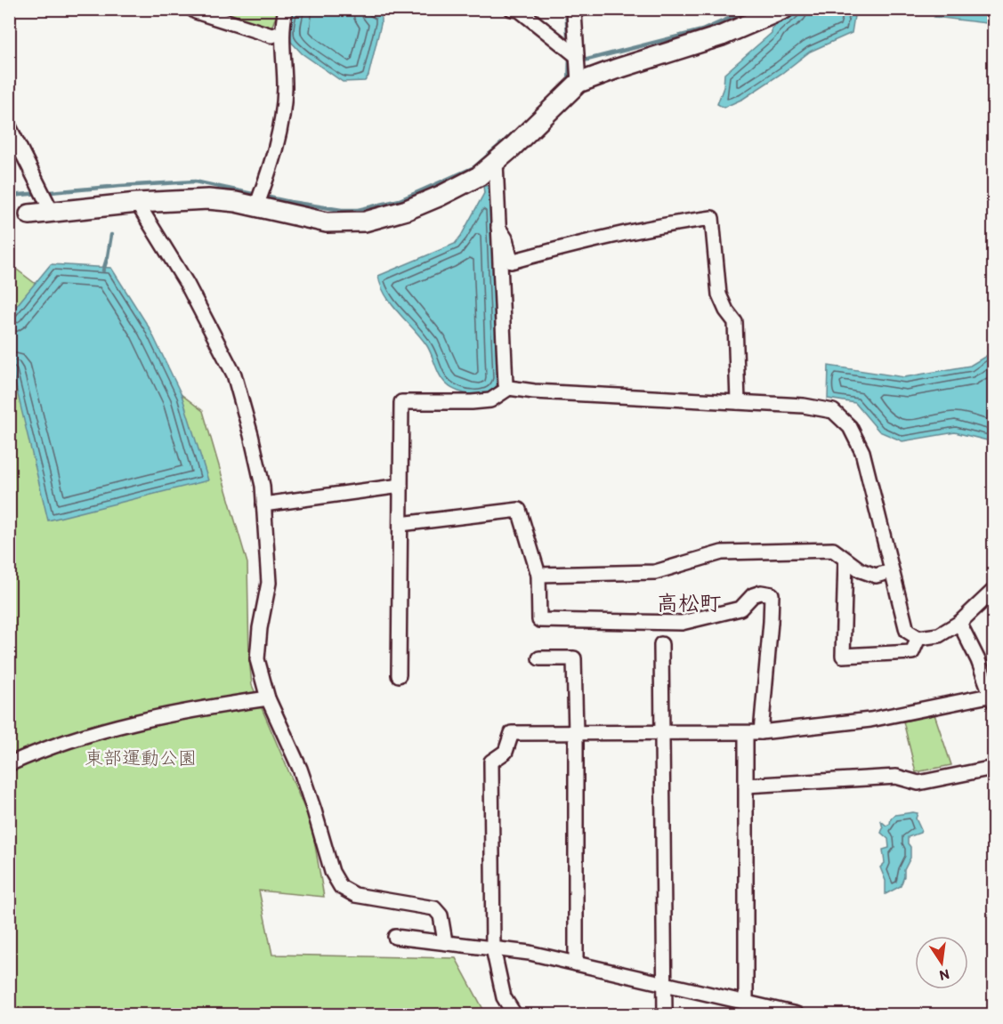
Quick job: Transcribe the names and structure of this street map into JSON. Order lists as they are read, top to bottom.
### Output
{
  "districts": ["高松町"],
  "parks": ["東部運動公園"],
  "north": "bottom"
}
